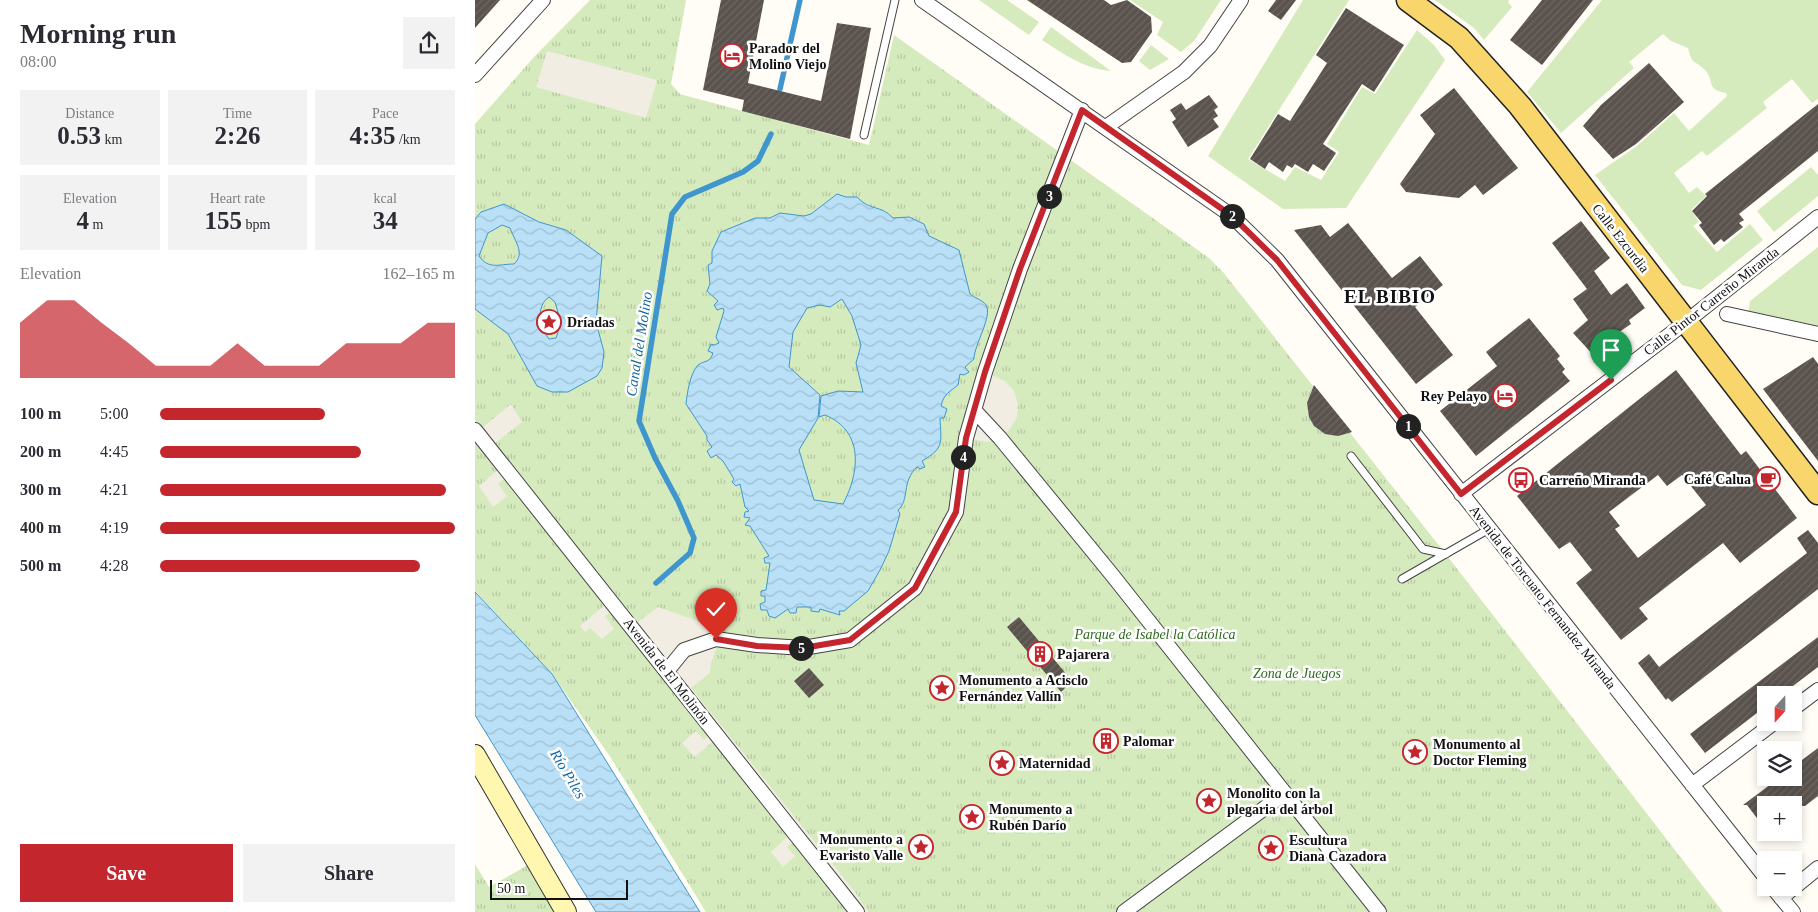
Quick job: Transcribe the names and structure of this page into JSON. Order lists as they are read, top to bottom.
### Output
{
  "streets": {
    "main road": ["Calle Ezcurdia"],
    "street": ["Calle Pintor Carreño Miranda", "Avenida de Torcuato Fernandez Miranda", "Avenida de El Molinón"]
  },
  "crossings": [
    ["Calle Ezcurdia", "Calle Pintor Carreño Miranda"],
    ["Calle Pintor Carreño Miranda", "Avenida de Torcuato Fernandez Miranda"]
  ],
  "districts": ["EL BIBIO"],
  "water": ["Canal del Molino", "Río Piles"],
  "parks": ["Parque de Isabel la Católica", "Zona de Juegos"],
  "places": {
    "hotel": ["Parador del Molino Viejo", "Rey Pelayo"],
    "place": [
      "Dríadas",
      "Monumento a Acisclo Fernández Vallín",
      "Monumento al Doctor Fleming",
      "Maternidad",
      "Monolito con la plegaria del árbol",
      "Monumento a Rubén Darío",
      "Monumento a Evaristo Valle",
      "Escultura Diana Cazadora"
    ],
    "cafe": ["Café Calua"],
    "bus stop": ["Carreño Miranda"],
    "building": ["Pajarera", "Palomar"]
  },
  "scale_bar": "50 m",
  "north": "bottom",
  "page": {
    "heading": ["Morning run", "08:00"],
    "stats": [
      ["Distance", "0.53 km"],
      ["Time", "2:26"],
      ["Pace", "4:35 /km"],
      ["Elevation", "4 m"],
      ["Heart rate", "155 bpm"],
      ["kcal", "34"]
    ],
    "pins": [
      "3",
      "2",
      "1",
      "4",
      "5"
    ],
    "chart": ["Elevation", "162–165 m"],
    "list": [
      {
        "name": "100 m",
        "note": "5:00"
      },
      {
        "name": "200 m",
        "note": "4:45"
      },
      {
        "name": "300 m",
        "note": "4:21"
      },
      {
        "name": "400 m",
        "note": "4:19"
      },
      {
        "name": "500 m",
        "note": "4:28"
      }
    ],
    "map_buttons": ["+", "−"],
    "buttons": ["Save", "Share"],
    "scale": "50 m"
  }
}
